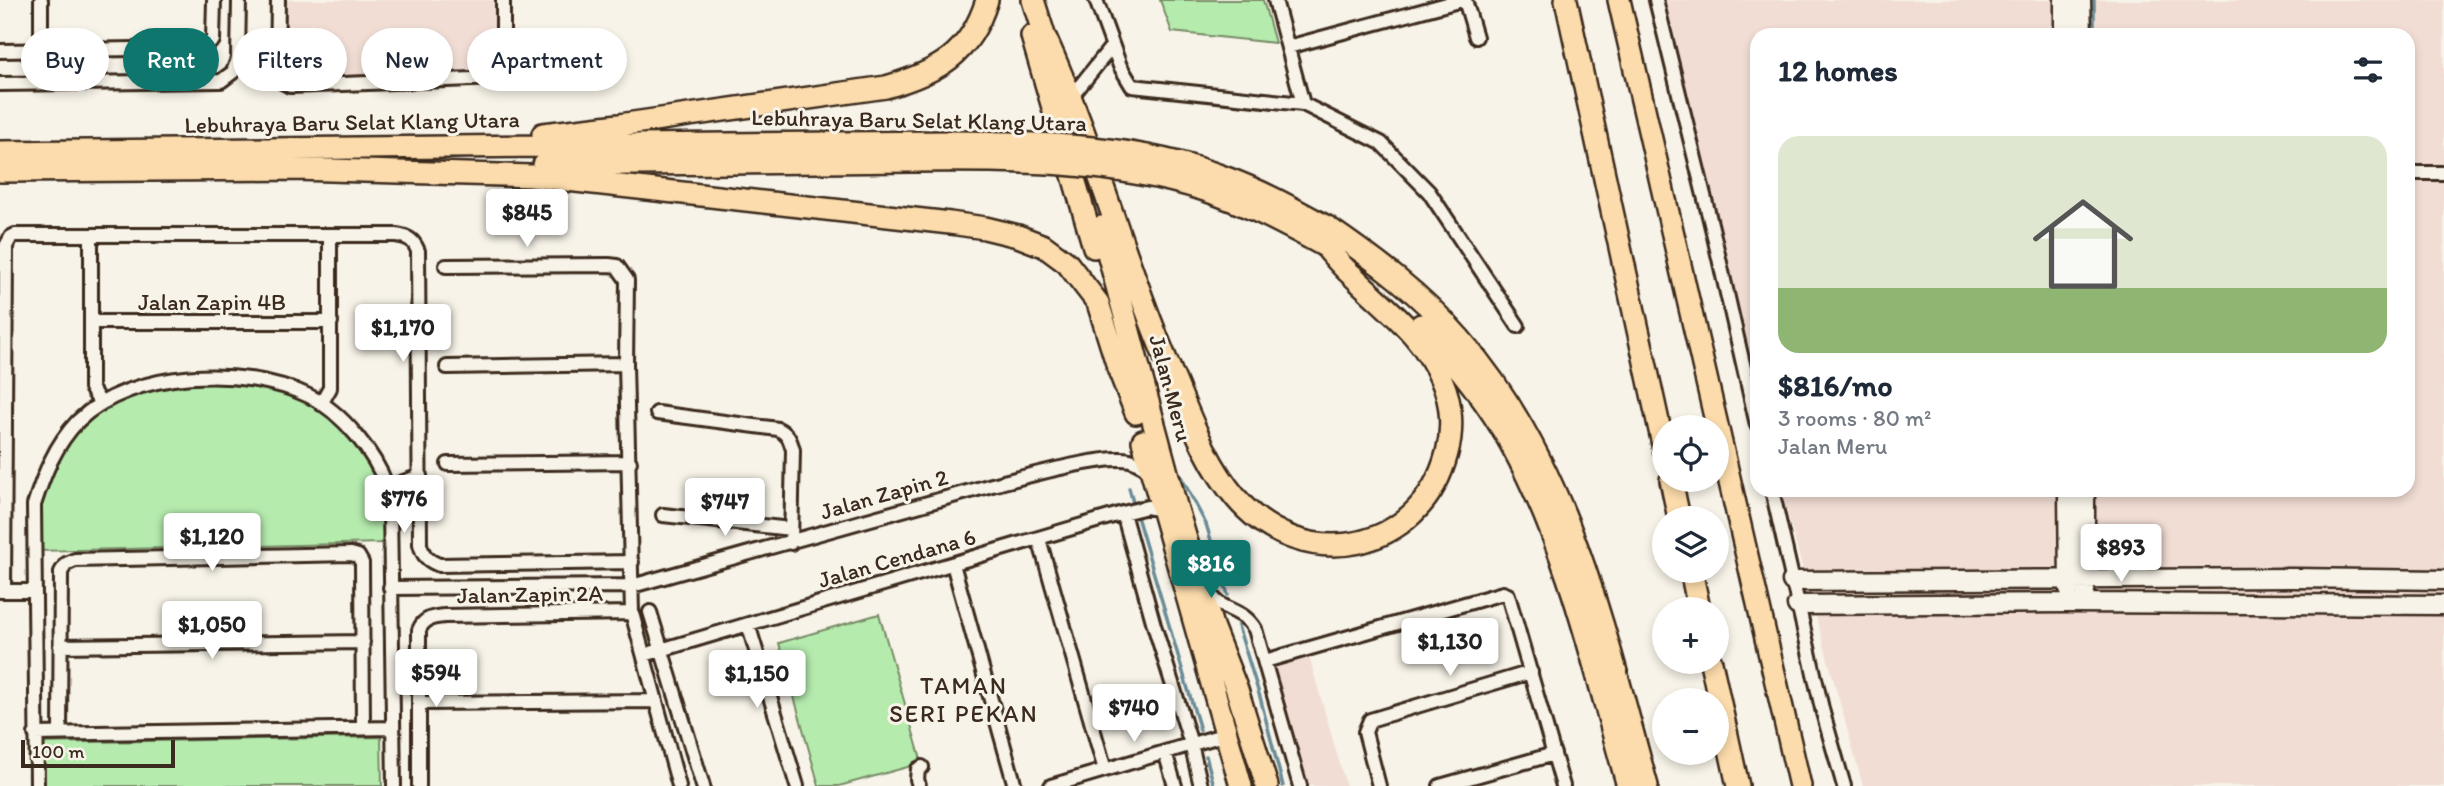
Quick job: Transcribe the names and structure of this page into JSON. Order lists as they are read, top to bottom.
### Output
{
  "streets": {
    "highway": ["Lebuhraya Baru Selat Klang Utara", "Jalan Meru"],
    "street": [
      "Jalan Zapin 4B",
      "Jalan Zapin 2",
      "Jalan Cendana 6",
      "Jalan Zapin 2A"
    ]
  },
  "crossings": [
    ["Jalan Meru", "Jalan Zapin 2"],
    ["Jalan Meru", "Jalan Cendana 6"]
  ],
  "districts": ["TAMAN SERI PEKAN"],
  "scale_bar": "100 m",
  "page": {
    "chip": [
      "Buy",
      "Rent",
      "Filters",
      "New",
      "Apartment"
    ],
    "heading": "12 homes",
    "list": [
      {
        "name": "$816/mo",
        "note": "3 rooms · 80 m² · Jalan Meru"
      }
    ],
    "price": [
      "$845",
      "$1,170",
      "$776",
      "$747",
      "$1,120",
      "$893",
      "$816",
      "$1,050",
      "$1,130",
      "$594",
      "$1,150",
      "$740"
    ],
    "map_buttons": ["+", "−"],
    "scale": "100 m"
  }
}
